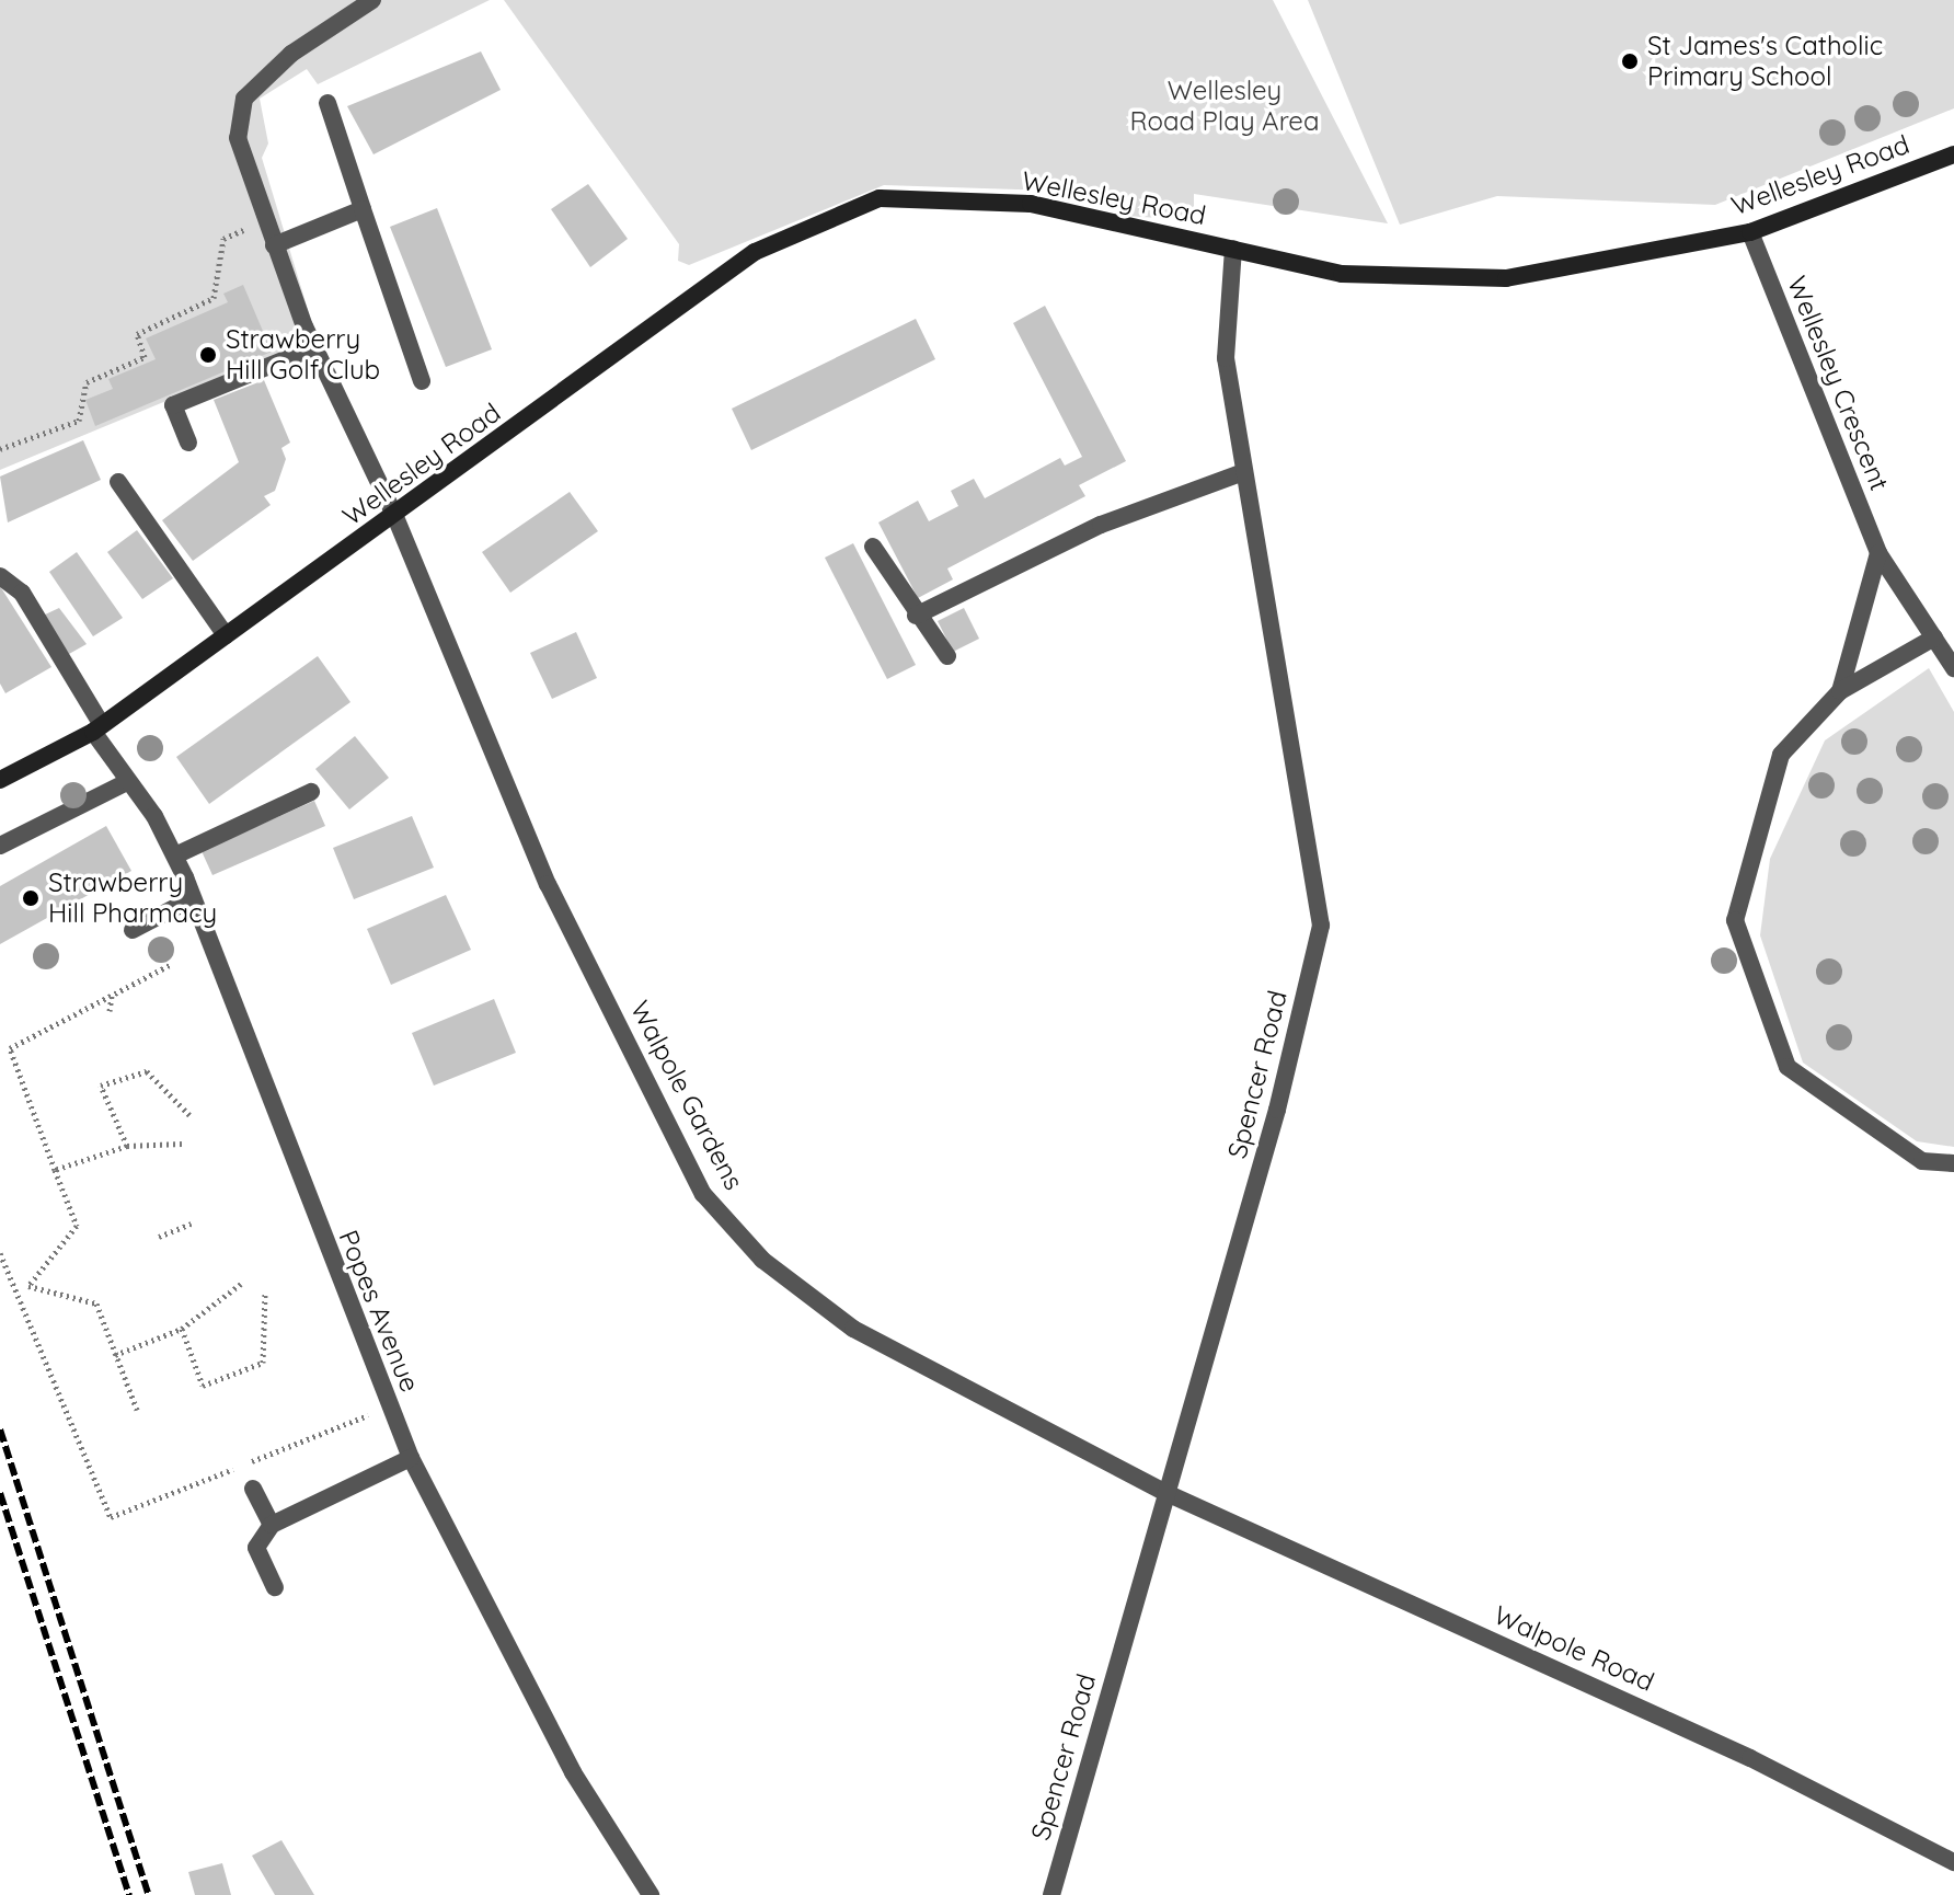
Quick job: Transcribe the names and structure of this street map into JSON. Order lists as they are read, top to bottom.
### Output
{
  "streets": {
    "street": [
      "Wellesley Road",
      "Wellesley Crescent",
      "Spencer Road",
      "Walpole Gardens",
      "Popes Avenue",
      "Walpole Road"
    ]
  },
  "crossings": [
    ["Wellesley Road", "Wellesley Crescent"],
    ["Wellesley Road", "Spencer Road"],
    ["Wellesley Road", "Walpole Gardens"],
    ["Wellesley Road", "Popes Avenue"],
    ["Spencer Road", "Walpole Gardens"],
    ["Spencer Road", "Walpole Road"],
    ["Walpole Gardens", "Walpole Road"]
  ],
  "parks": ["Wellesley Road Play Area"],
  "places": ["St James's Catholic Primary School", "Strawberry Hill Golf Club", "Strawberry Hill Pharmacy"]
}
